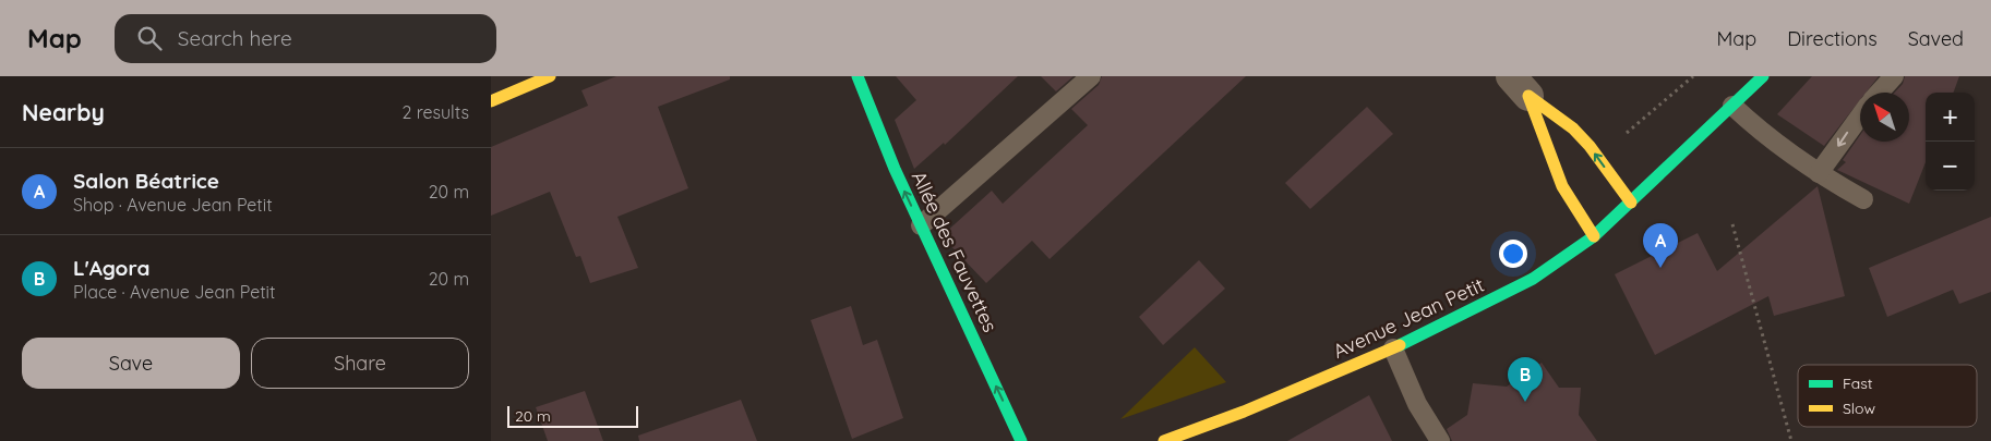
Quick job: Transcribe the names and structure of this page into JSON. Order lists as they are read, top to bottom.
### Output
{
  "streets": {
    "street": ["Allée des Fauvettes", "Avenue Jean Petit"]
  },
  "one_way": ["Allée des Fauvettes"],
  "legend": ["Fast", "Slow"],
  "scale_bar": "20 m",
  "north": "top left",
  "page": {
    "header": "Map",
    "search": "Search here",
    "nav": ["Map", "Directions", "Saved"],
    "heading": ["Nearby", "2 results"],
    "map_buttons": ["+", "−"],
    "list": [
      {
        "mark": "A",
        "name": "Salon Béatrice",
        "note": "Shop · Avenue Jean Petit",
        "value": "20 m"
      },
      {
        "mark": "B",
        "name": "L'Agora",
        "note": "Place · Avenue Jean Petit",
        "value": "20 m"
      }
    ],
    "pins": ["A", "B"],
    "buttons": ["Save", "Share"],
    "scale": "20 m"
  }
}
